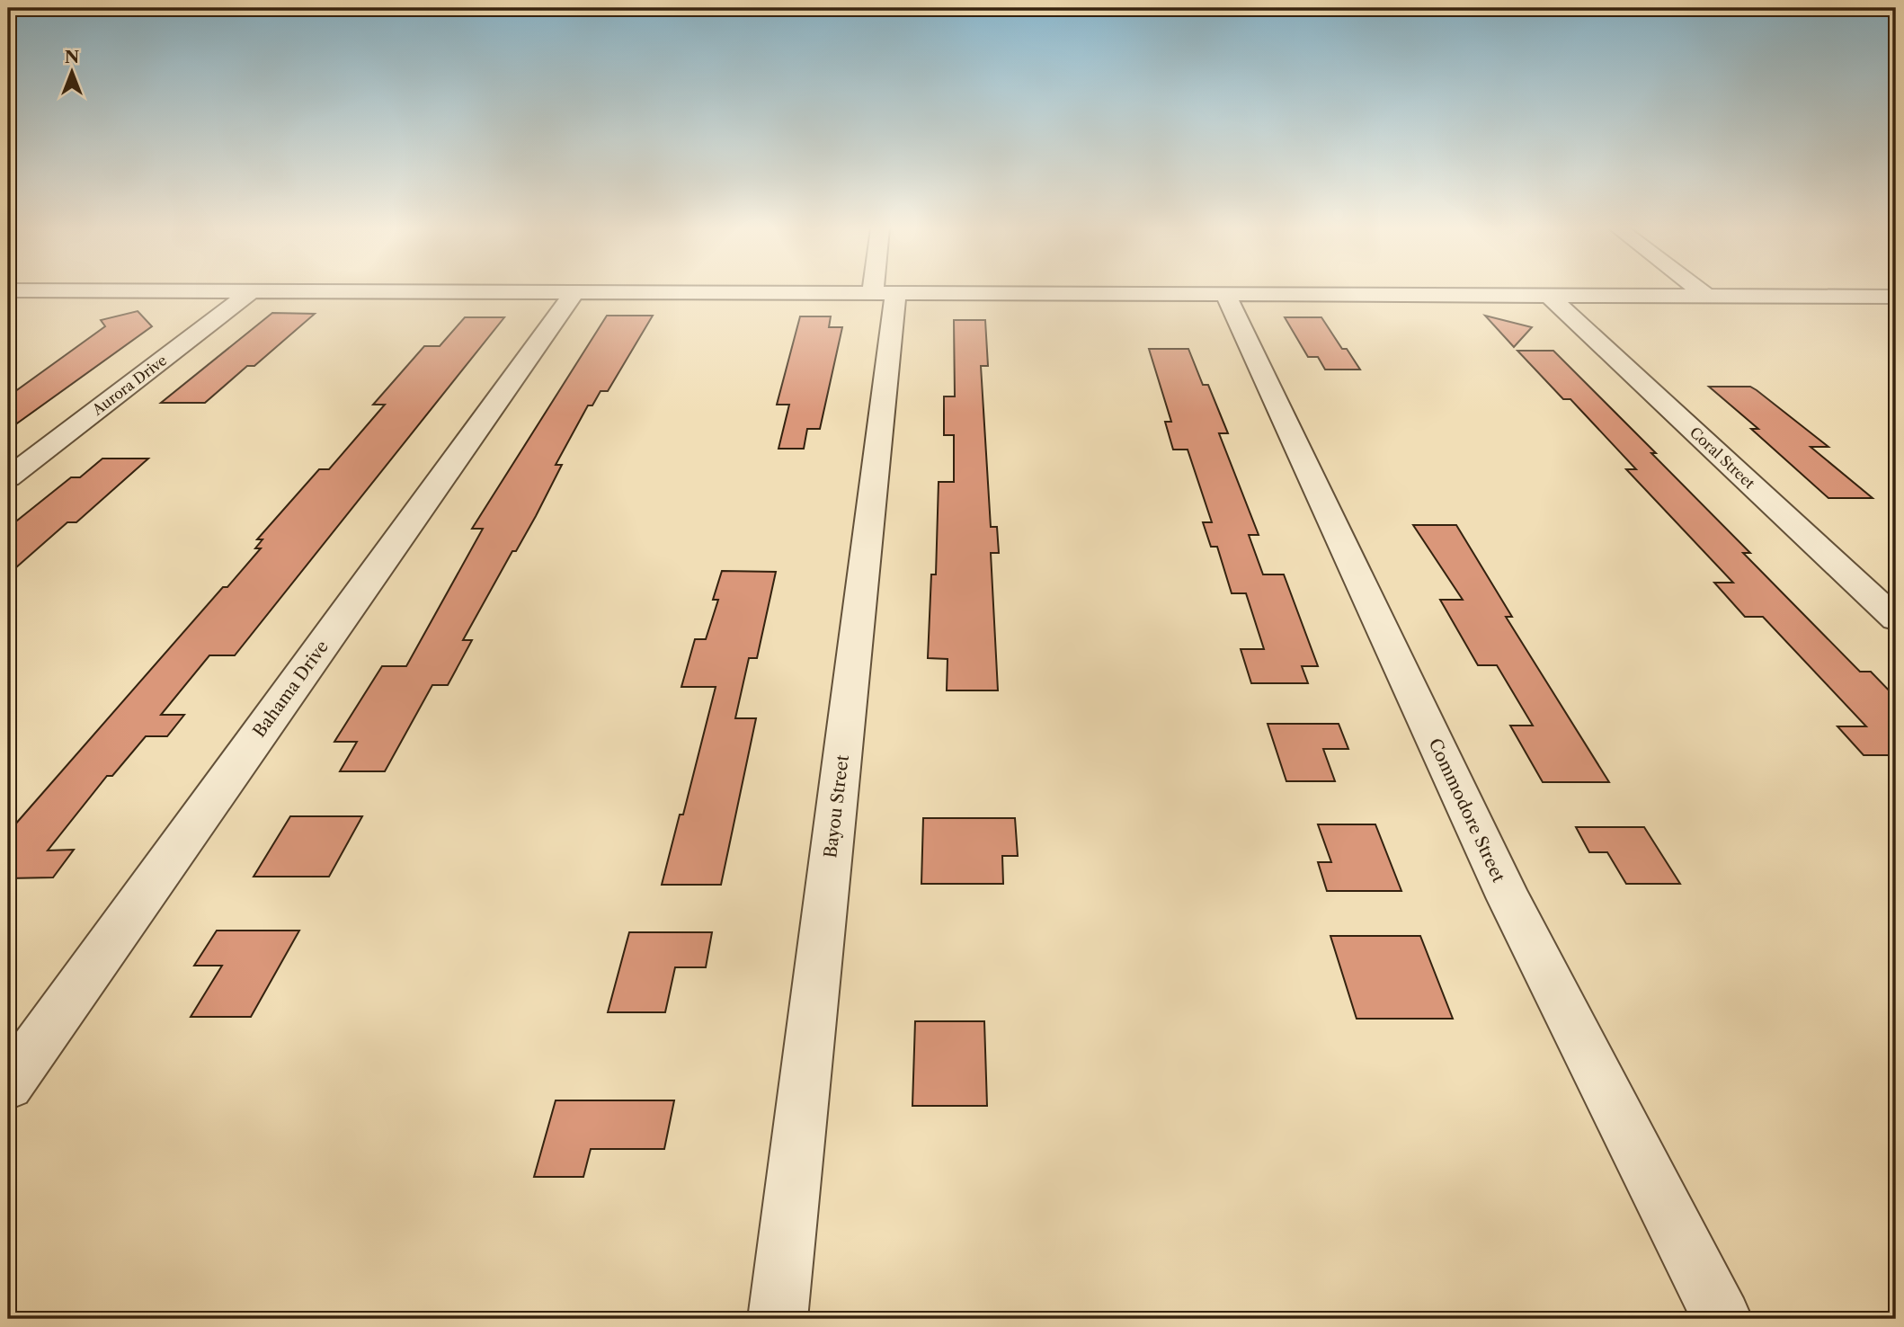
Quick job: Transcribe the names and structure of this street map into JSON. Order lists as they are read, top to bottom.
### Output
{
  "streets": {
    "street": [
      "Aurora Drive",
      "Coral Street",
      "Bahama Drive",
      "Bayou Street",
      "Commodore Street"
    ]
  },
  "north": "top"
}
